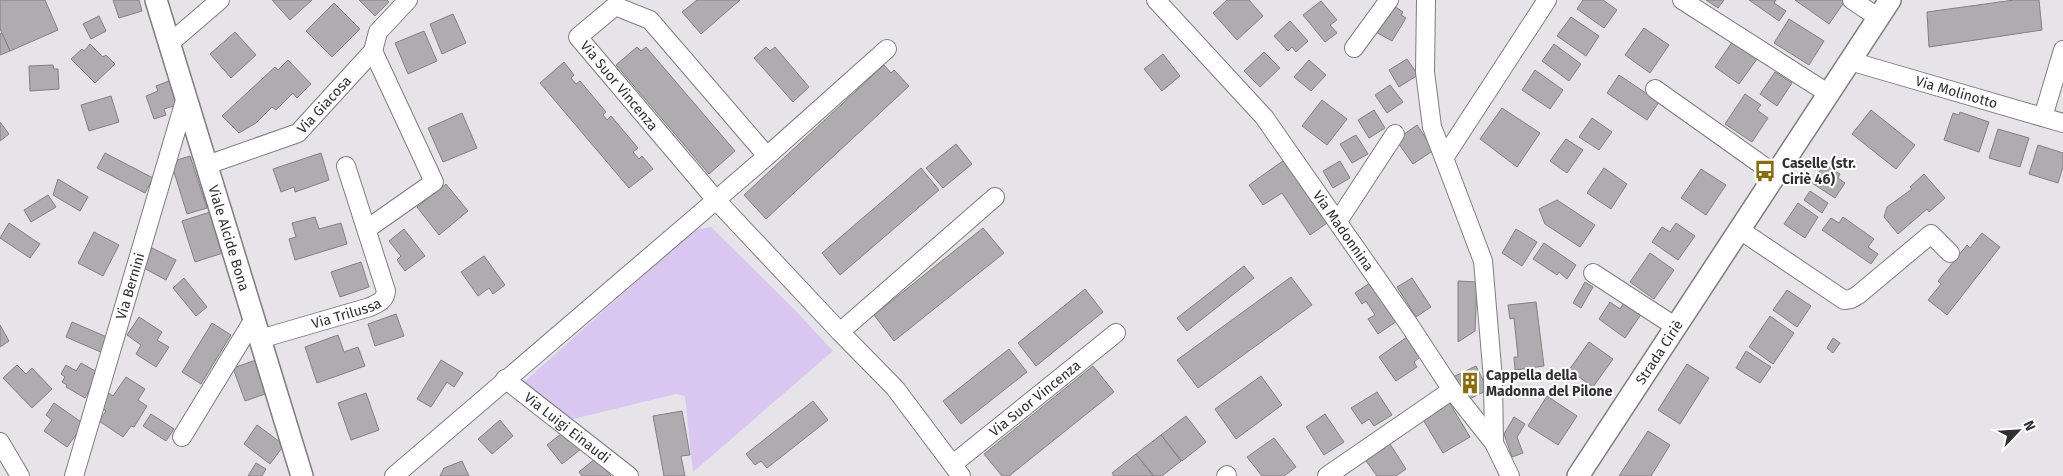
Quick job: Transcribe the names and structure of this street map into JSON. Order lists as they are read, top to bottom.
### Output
{
  "streets": {
    "street": [
      "Via Suor Vincenza",
      "Via Molinotto",
      "Via Giacosa",
      "Via Madonnina",
      "Viale Alcide Bona",
      "Via Bernini",
      "Via Trilussa",
      "Strada Ciriè",
      "Via Luigi Einaudi"
    ]
  },
  "crossings": [
    ["Via Molinotto", "Strada Ciriè"],
    ["Via Giacosa", "Viale Alcide Bona"],
    ["Viale Alcide Bona", "Via Bernini"],
    ["Viale Alcide Bona", "Via Trilussa"]
  ],
  "places": {
    "bus stop": ["Caselle (str. Ciriè 46)"],
    "building": ["Cappella della Madonna del Pilone"]
  },
  "north": "top right"
}
